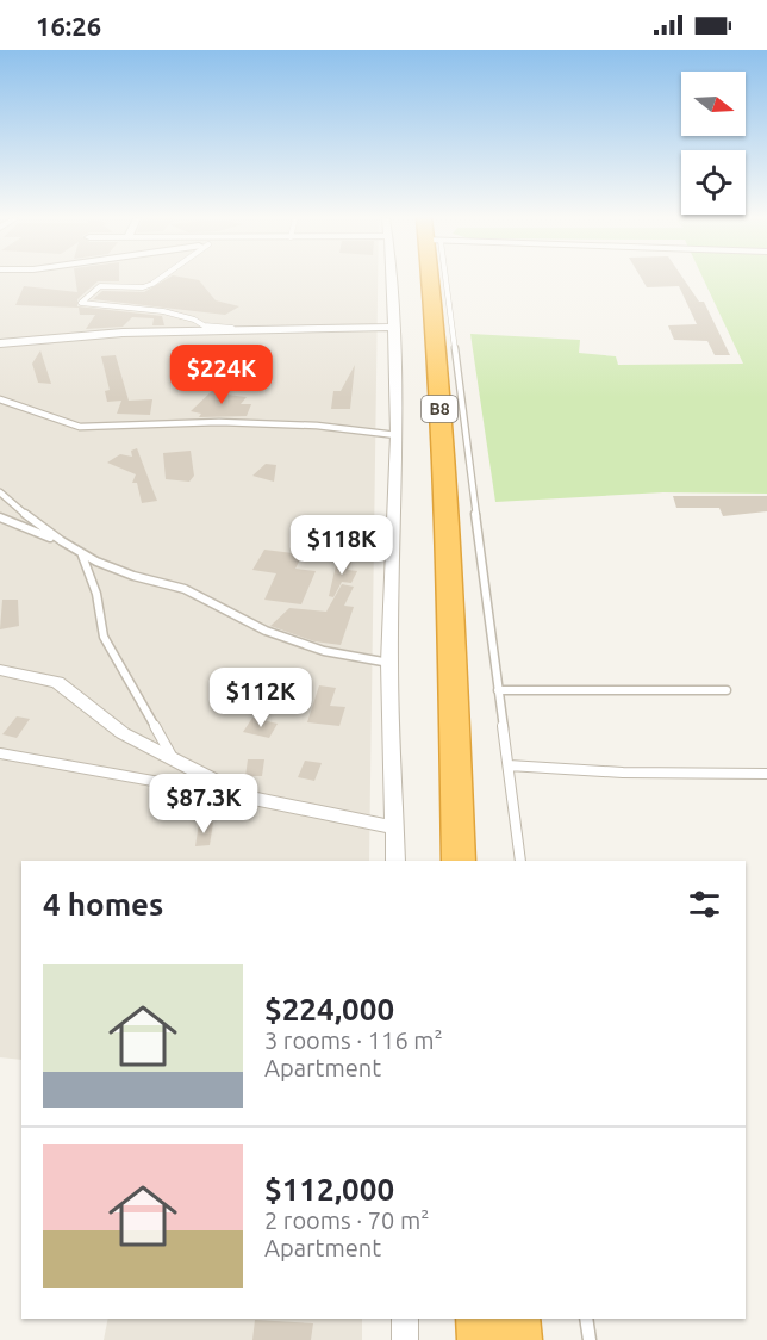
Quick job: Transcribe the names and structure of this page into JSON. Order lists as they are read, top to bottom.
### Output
{
  "streets": {
    "highway": ["B8"]
  },
  "north": "right",
  "page": {
    "status": "16:26",
    "price": [
      "$224K",
      "$118K",
      "$112K",
      "$87.3K"
    ],
    "heading": "4 homes",
    "list": [
      {
        "name": "$224,000",
        "note": "3 rooms · 116 m² · Apartment"
      },
      {
        "name": "$112,000",
        "note": "2 rooms · 70 m² · Apartment"
      }
    ]
  }
}
